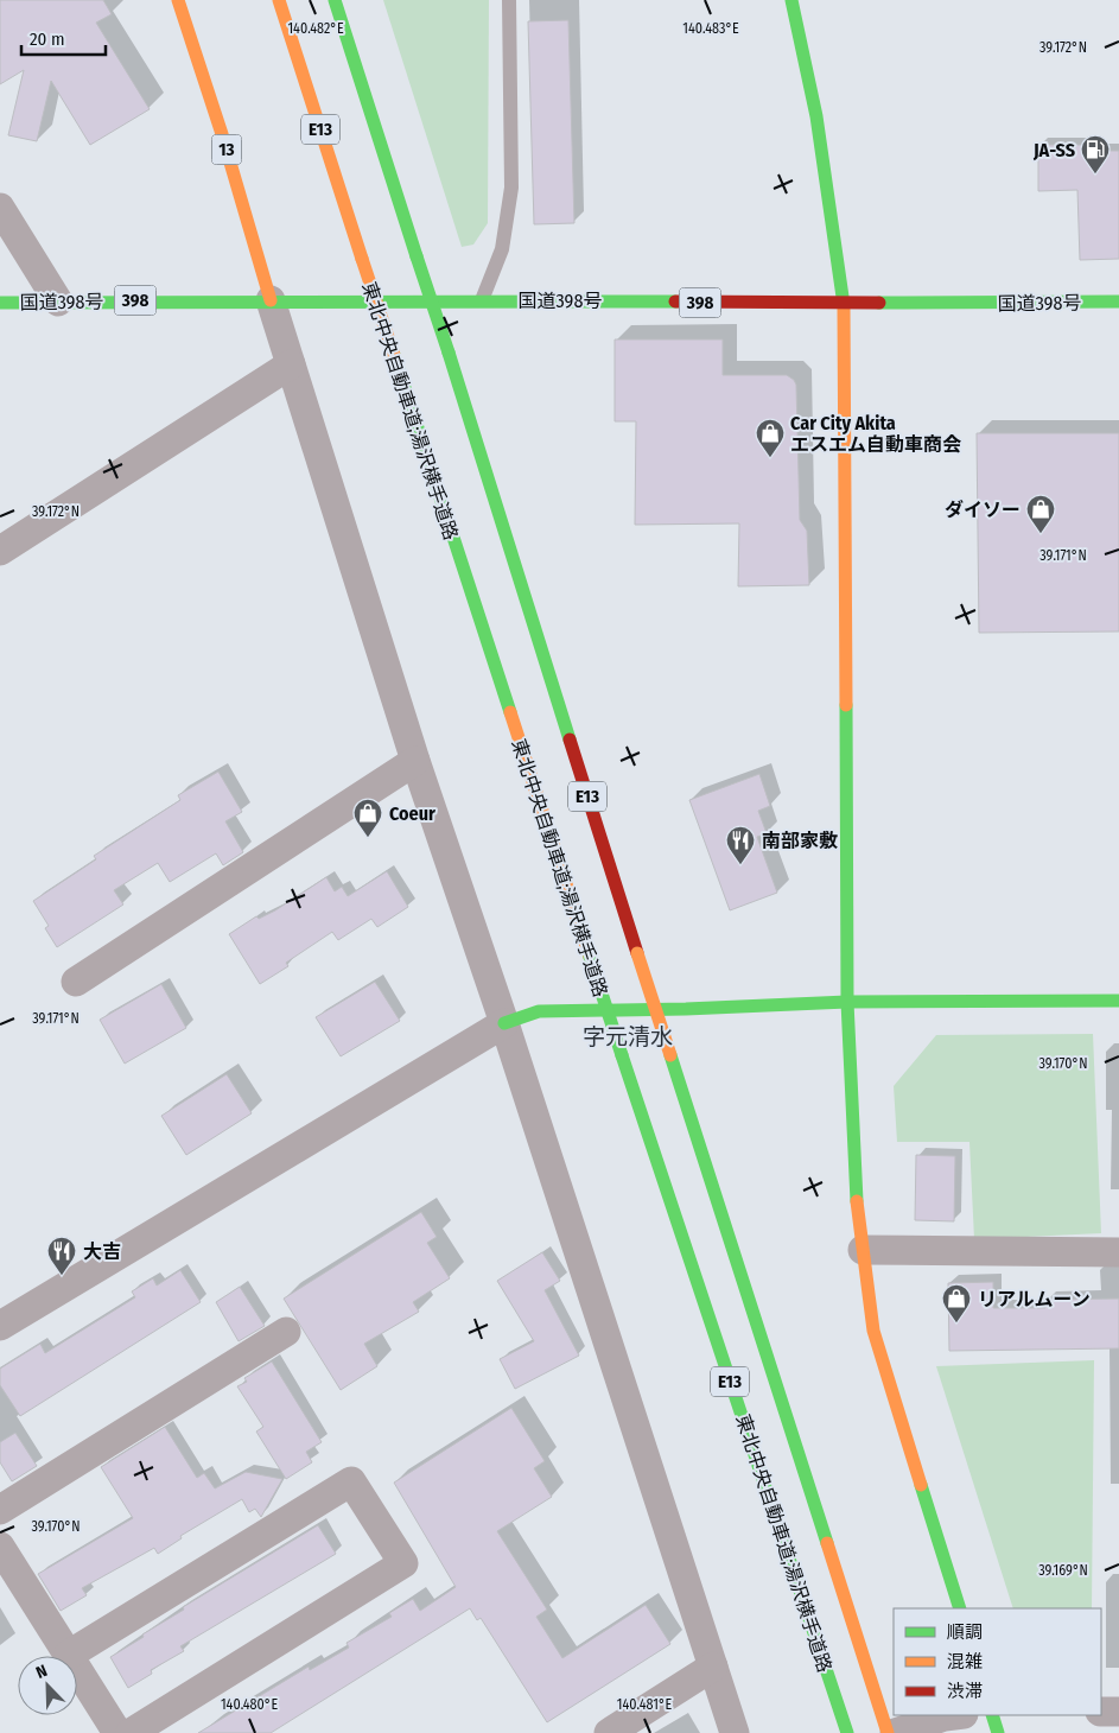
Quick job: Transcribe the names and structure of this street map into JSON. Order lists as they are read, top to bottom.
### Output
{
  "streets": {
    "main road": [
      "E13",
      "13",
      "398",
      "国道398号",
      "東北中央自動車道;湯沢横手道路"
    ]
  },
  "crossings": [
    ["13", "国道398号"]
  ],
  "districts": ["字元清水"],
  "places": {
    "fuel station": ["JA-SS"],
    "shop": [
      "Car City Akita エスエム自動車商会",
      "ダイソー",
      "Coeur",
      "リアルムーン"
    ],
    "restaurant": ["南部家敷", "大吉"]
  },
  "legend": ["順調", "混雑", "渋滞"],
  "scale_bar": "20 m",
  "north": "top left",
  "coordinates": [
    "140.482°E",
    "140.483°E",
    "39.172°N",
    "39.171°N",
    "39.170°N",
    "39.169°N",
    "140.480°E",
    "140.481°E"
  ]
}
